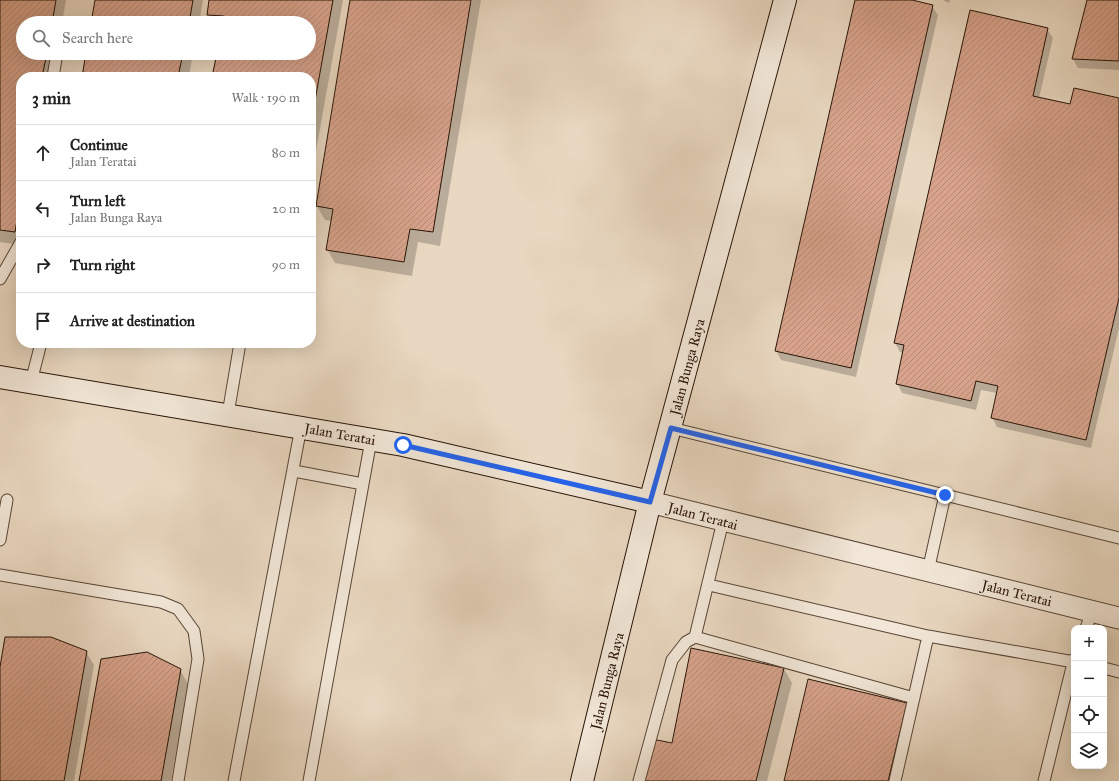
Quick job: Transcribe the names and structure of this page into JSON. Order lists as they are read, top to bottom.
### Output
{
  "streets": {
    "street": ["Jalan Bunga Raya", "Jalan Teratai"]
  },
  "crossings": [
    ["Jalan Bunga Raya", "Jalan Teratai"]
  ],
  "page": {
    "search": "Search here",
    "heading": ["3 min", "Walk · 190 m"],
    "list": [
      ["Continue", "Jalan Teratai", "80 m"],
      ["Turn left", "Jalan Bunga Raya", "20 m"],
      ["Turn right", "90 m"],
      "Arrive at destination"
    ],
    "map_buttons": ["+", "−"]
  }
}
